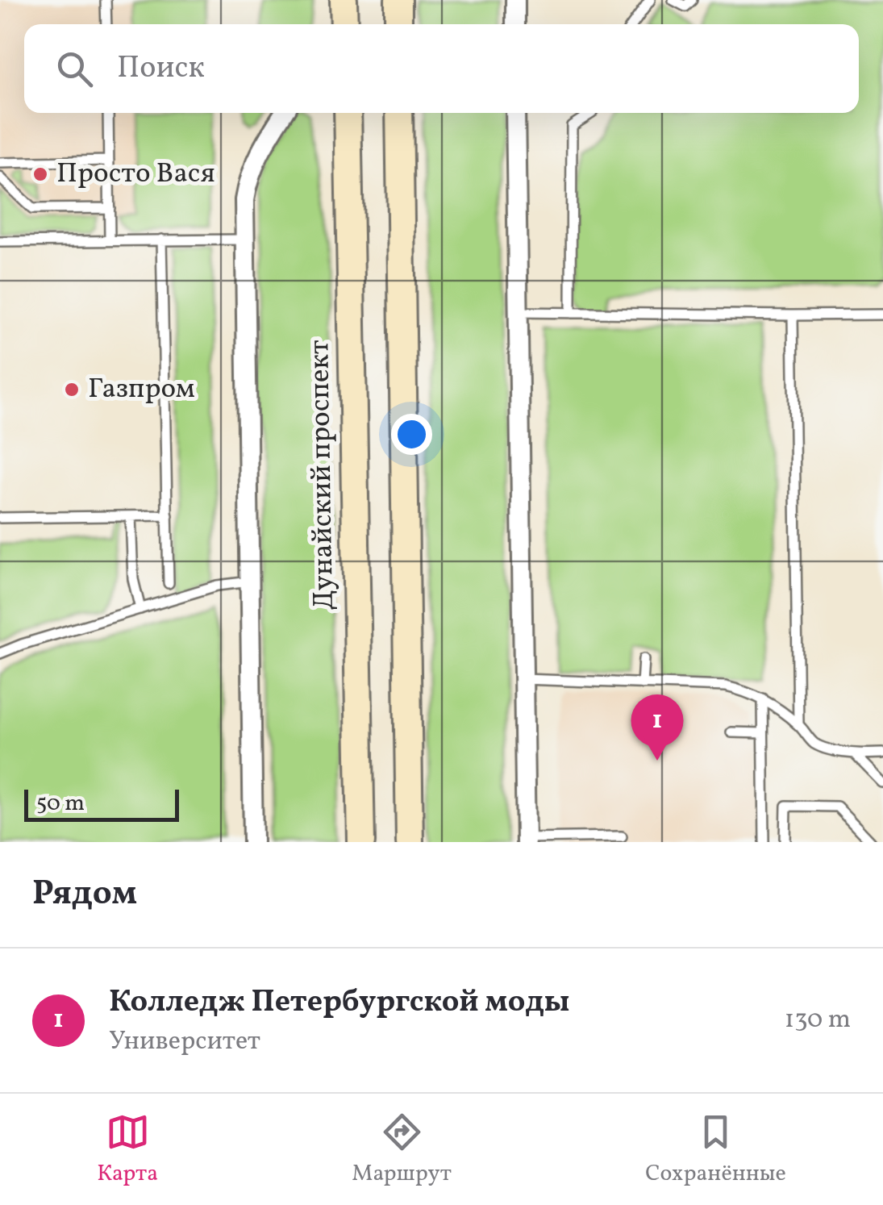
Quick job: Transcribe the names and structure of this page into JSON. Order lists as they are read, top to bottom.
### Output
{
  "streets": {
    "main road": ["Дунайский проспект"]
  },
  "places": ["Просто Вася", "Газпром"],
  "scale_bar": "50 m",
  "page": {
    "search": "Поиск",
    "pins": "1",
    "scale": "50 m",
    "heading": "Рядом",
    "list": [
      {
        "mark": "1",
        "name": "Колледж Петербургской моды",
        "note": "Университет",
        "value": "130 m"
      }
    ],
    "nav": ["Карта", "Маршрут", "Сохранённые"]
  }
}
